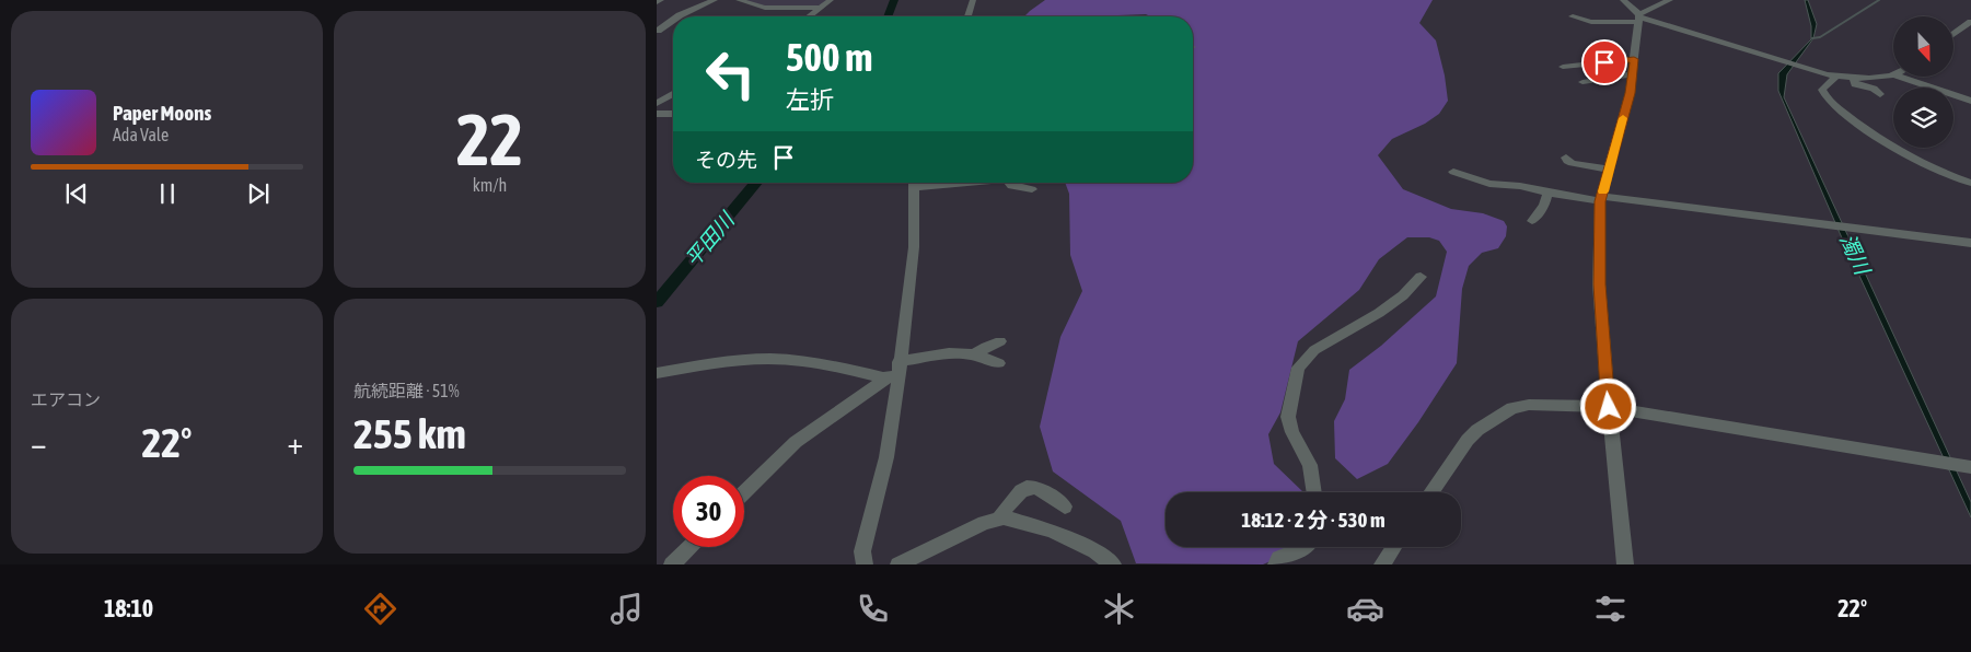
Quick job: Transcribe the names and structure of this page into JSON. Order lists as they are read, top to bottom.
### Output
{
  "water": ["平田川", "濁川"],
  "north": "bottom",
  "page": {
    "tile": [
      ["22", "km/h"],
      "エアコン",
      ["航続距離 · 51%", "255 km"]
    ],
    "turn": ["500 m", "左折"],
    "song": ["Paper Moons", "Ada Vale"],
    "then": "その先",
    "heat": ["−", "22°", "+"],
    "limit": "30",
    "trip": "18:12 · 2 分 · 530 m",
    "tabs": ["18:10", "22°"]
  }
}
